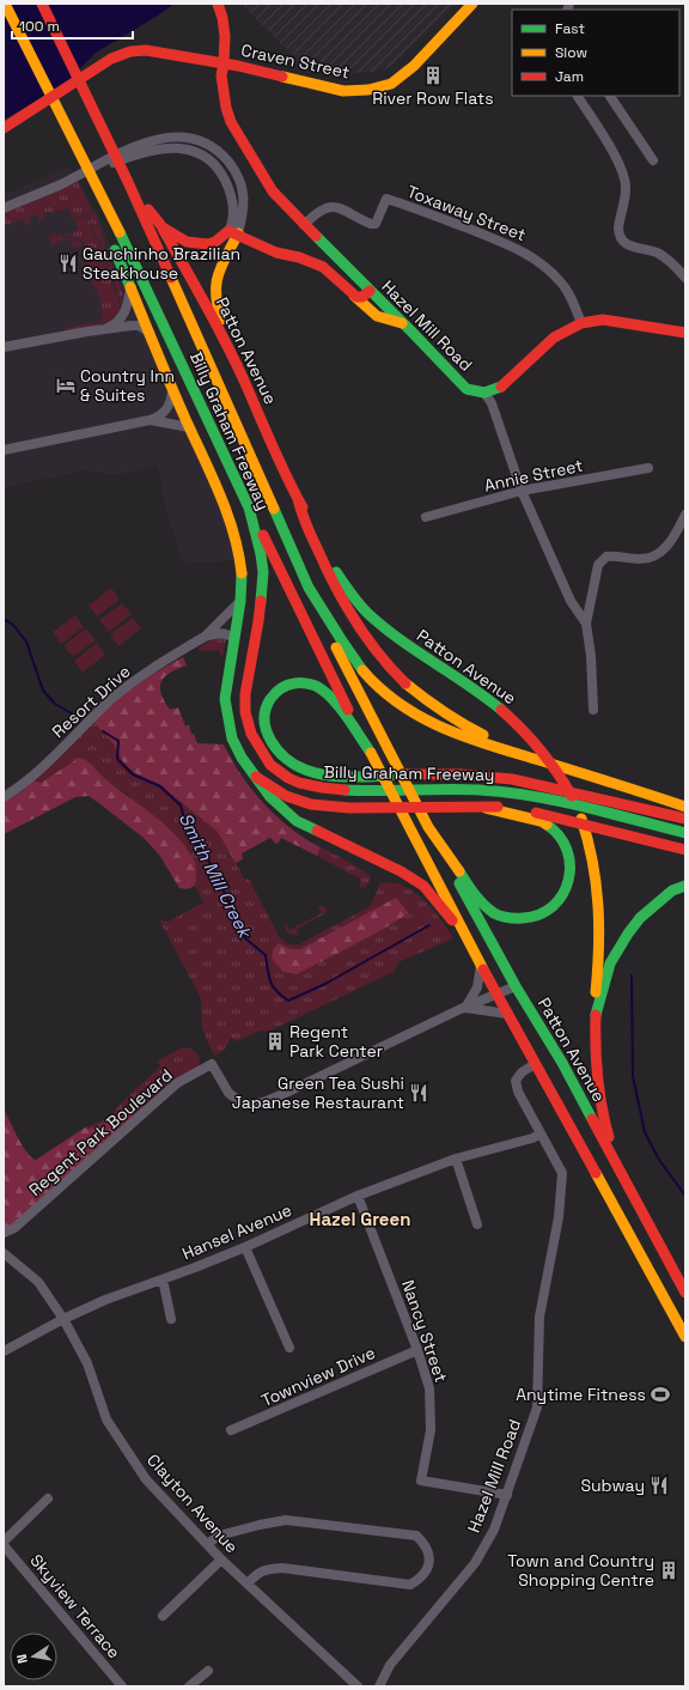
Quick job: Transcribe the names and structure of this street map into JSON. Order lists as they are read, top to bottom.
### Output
{
  "streets": {
    "main road": [
      "Craven Street",
      "Hazel Mill Road",
      "Patton Avenue",
      "Billy Graham Freeway"
    ],
    "street": [
      "Toxaway Street",
      "Annie Street",
      "Resort Drive",
      "Regent Park Boulevard",
      "Hansel Avenue",
      "Nancy Street",
      "Townview Drive",
      "Clayton Avenue",
      "Skyview Terrace"
    ]
  },
  "crossings": [
    ["Craven Street", "Hazel Mill Road"],
    ["Toxaway Street", "Hazel Mill Road"],
    ["Hazel Mill Road", "Hansel Avenue"],
    ["Hazel Mill Road", "Nancy Street"],
    ["Patton Avenue", "Billy Graham Freeway"],
    ["Patton Avenue", "Regent Park Boulevard"],
    ["Hansel Avenue", "Nancy Street"],
    ["Hansel Avenue", "Clayton Avenue"],
    ["Nancy Street", "Townview Drive"]
  ],
  "districts": ["Hazel Green"],
  "water": ["Smith Mill Creek"],
  "places": {
    "building": ["River Row Flats", "Regent Park Center", "Town and Country Shopping Centre"],
    "restaurant": ["Gauchinho Brazilian Steakhouse", "Green Tea Sushi Japanese Restaurant", "Subway"],
    "hotel": ["Country Inn & Suites"],
    "sports": ["Anytime Fitness"]
  },
  "legend": ["Fast", "Slow", "Jam"],
  "scale_bar": "100 m",
  "north": "left"
}
